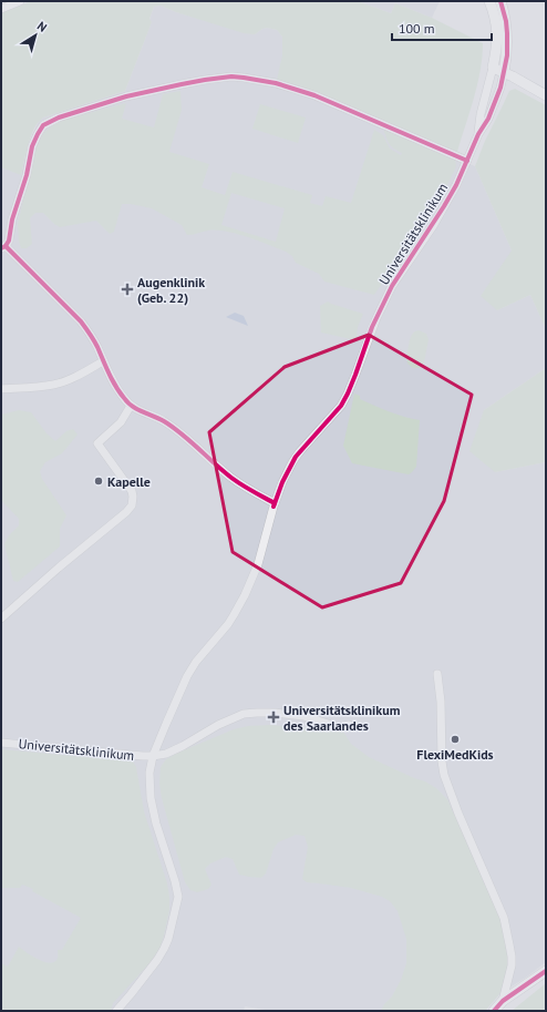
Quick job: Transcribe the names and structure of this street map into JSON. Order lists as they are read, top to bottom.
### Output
{
  "streets": {
    "street": ["Universitätsklinikum"]
  },
  "places": {
    "health": ["Augenklinik (Geb. 22)", "Universitätsklinikum des Saarlandes"],
    "other": ["Kapelle", "FlexiMedKids"]
  },
  "scale_bar": "100 m",
  "north": "top right"
}
